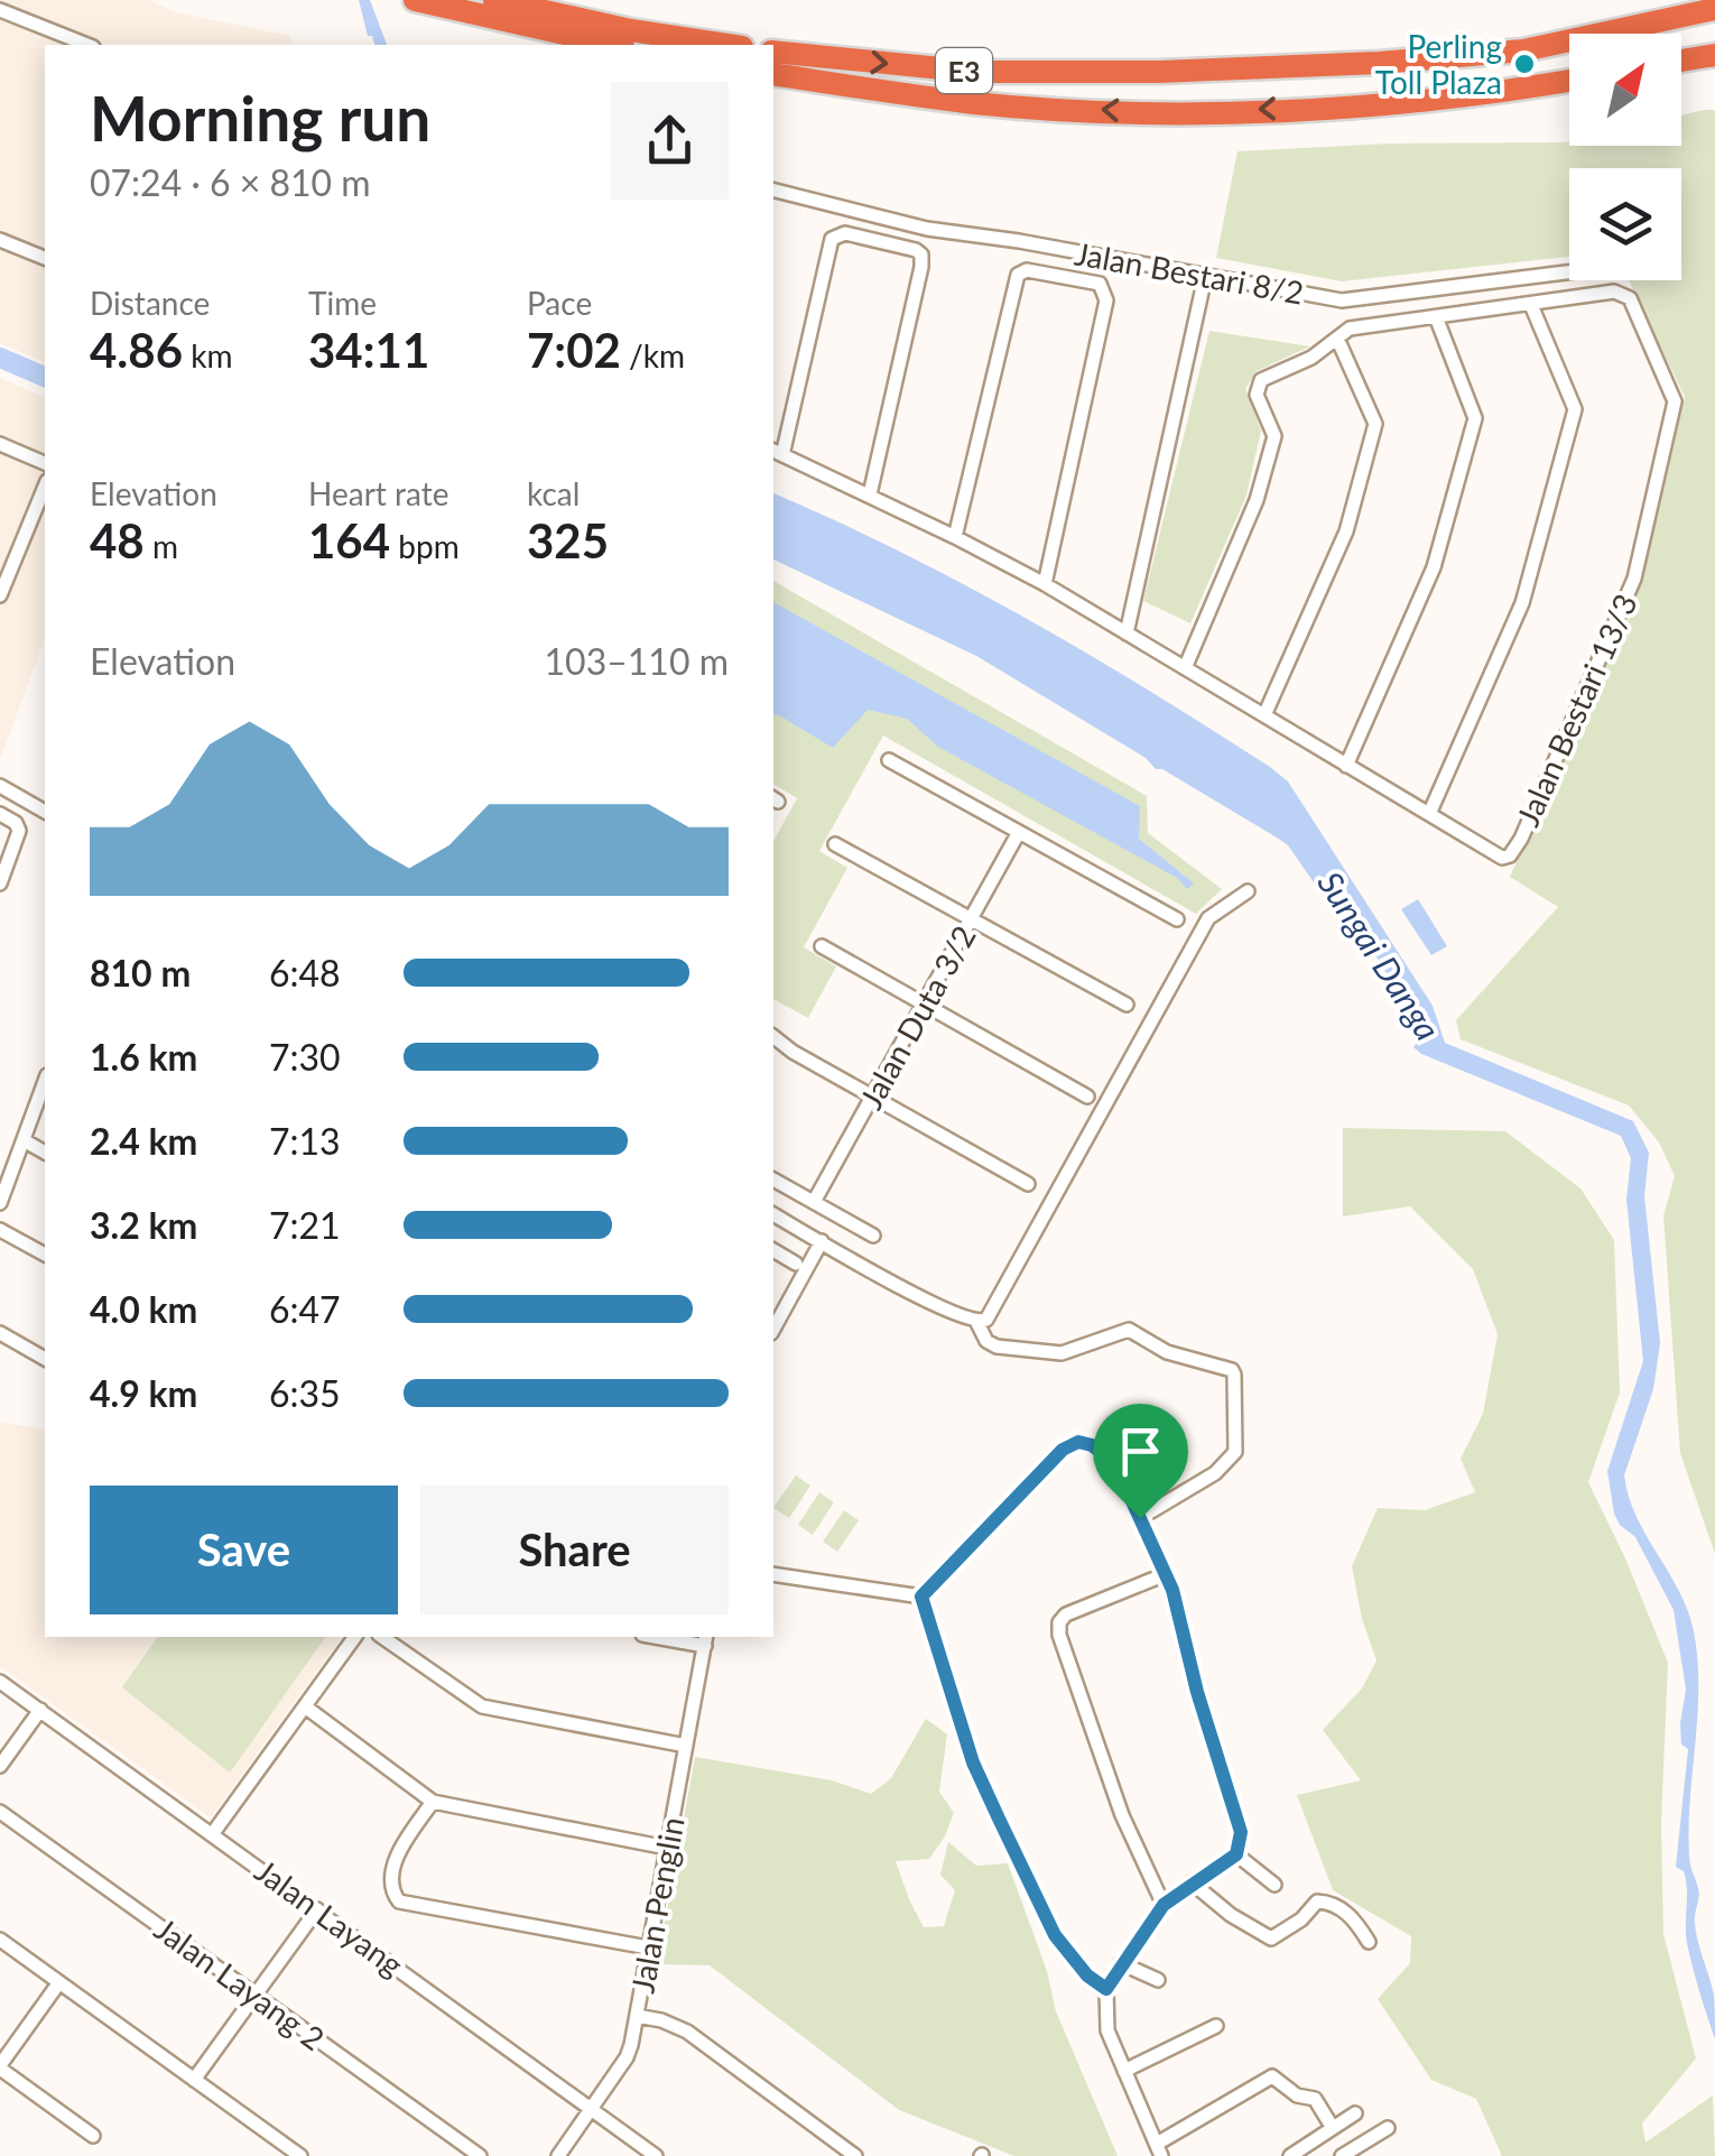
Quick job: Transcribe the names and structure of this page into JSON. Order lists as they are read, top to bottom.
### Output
{
  "streets": {
    "highway": ["E3"],
    "street": [
      "Jalan Bestari 8/2",
      "Jalan Bestari 13/3",
      "Jalan Duta 3/2",
      "Jalan Penglin",
      "Jalan Layang",
      "Jalan Layang 2"
    ]
  },
  "crossings": [
    ["Jalan Penglin", "Jalan Layang"]
  ],
  "water": ["Sungai Danga"],
  "places": ["Perling Toll Plaza"],
  "north": "top right",
  "page": {
    "heading": ["Morning run", "07:24 · 6 × 810 m"],
    "stats": [
      ["Distance", "4.86 km"],
      ["Time", "34:11"],
      ["Pace", "7:02 /km"],
      ["Elevation", "48 m"],
      ["Heart rate", "164 bpm"],
      ["kcal", "325"]
    ],
    "chart": ["Elevation", "103–110 m"],
    "list": [
      {
        "name": "810 m",
        "note": "6:48"
      },
      {
        "name": "1.6 km",
        "note": "7:30"
      },
      {
        "name": "2.4 km",
        "note": "7:13"
      },
      {
        "name": "3.2 km",
        "note": "7:21"
      },
      {
        "name": "4.0 km",
        "note": "6:47"
      },
      {
        "name": "4.9 km",
        "note": "6:35"
      }
    ],
    "buttons": ["Save", "Share"]
  }
}
